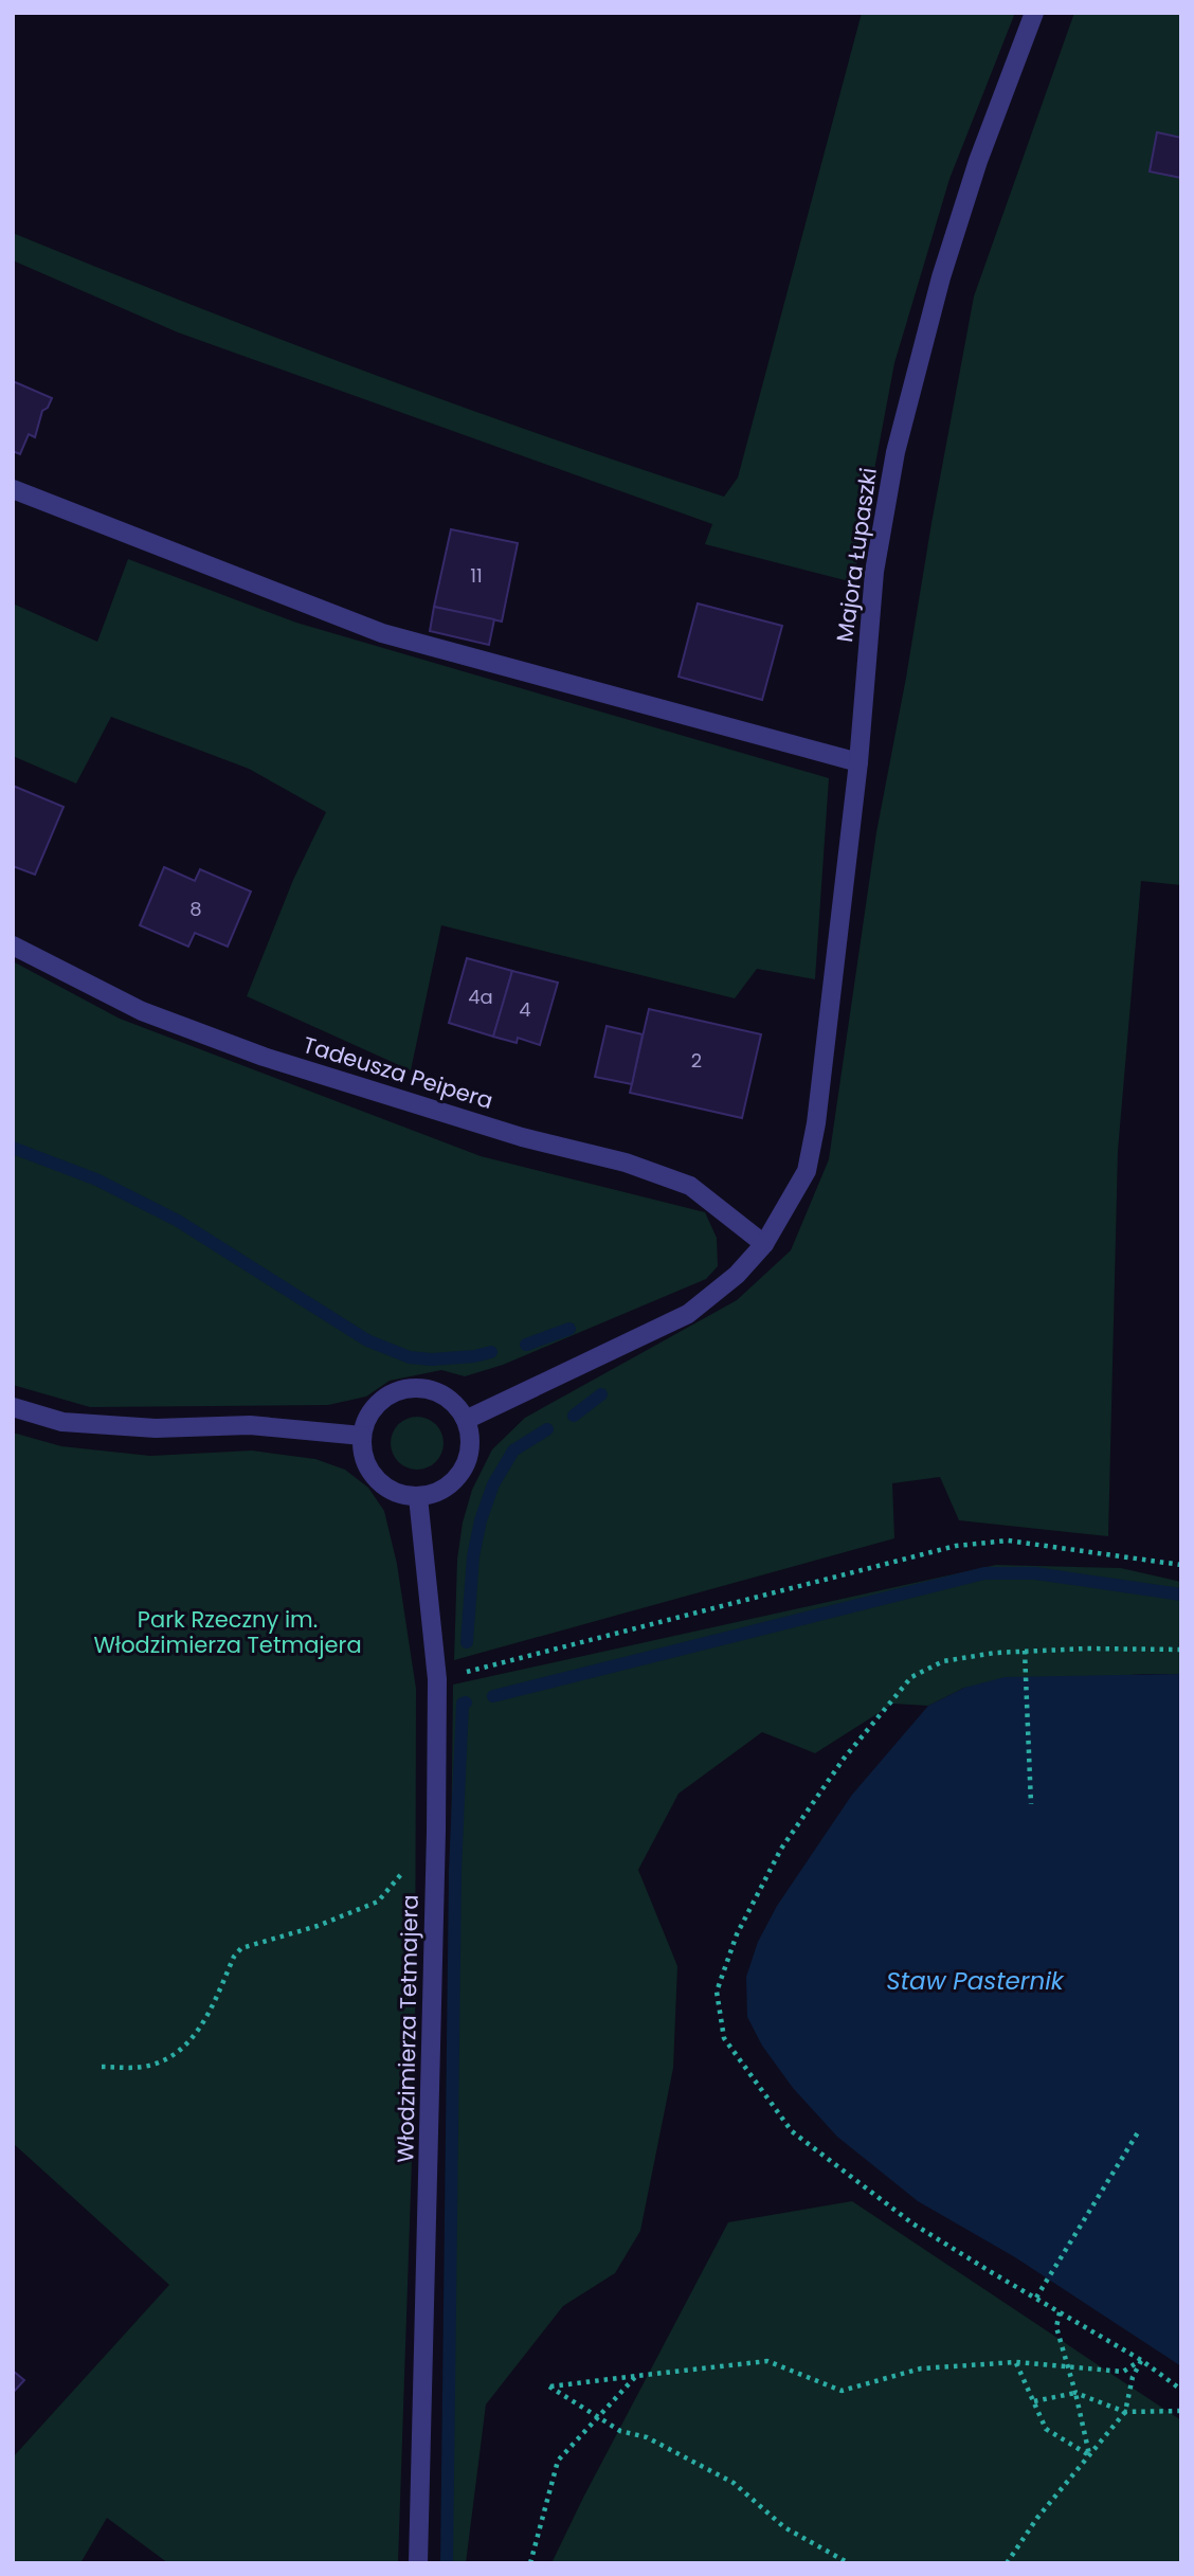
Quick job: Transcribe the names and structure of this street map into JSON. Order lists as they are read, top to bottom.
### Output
{
  "streets": {
    "street": ["Majora Łupaszki", "Tadeusza Peipera", "Włodzimierza Tetmajera"]
  },
  "crossings": [
    ["Majora Łupaszki", "Tadeusza Peipera"]
  ],
  "water": ["Staw Pasternik"],
  "parks": ["Park Rzeczny im. Włodzimierza Tetmajera"],
  "house_numbers": [
    "11",
    "8",
    "4a",
    "4",
    "2"
  ]
}
